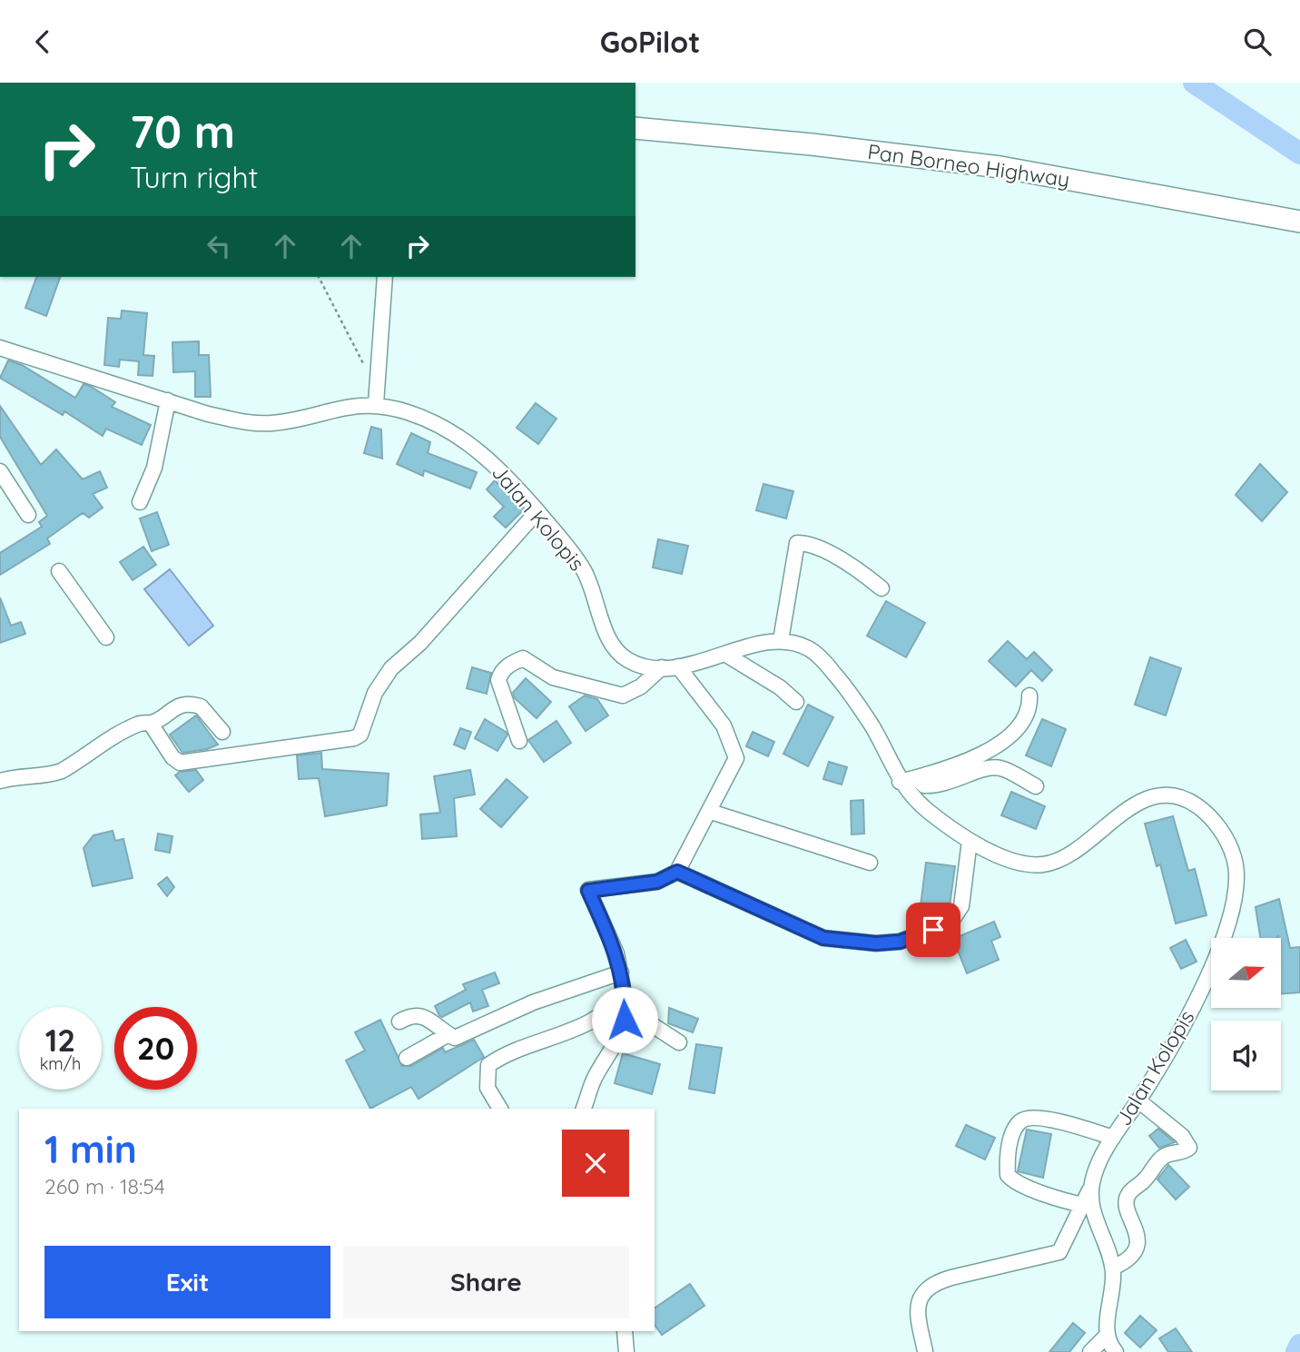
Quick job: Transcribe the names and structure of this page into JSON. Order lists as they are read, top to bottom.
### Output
{
  "streets": {
    "highway": ["Pan Borneo Highway"],
    "street": ["Jalan Kolopis"]
  },
  "north": "right",
  "page": {
    "header": "GoPilot",
    "turn": ["70 m", "Turn right"],
    "speed": "12 km/h",
    "limit": "20",
    "heading": ["1 min", "260 m · 18:54"],
    "buttons": ["Exit", "Share"]
  }
}
